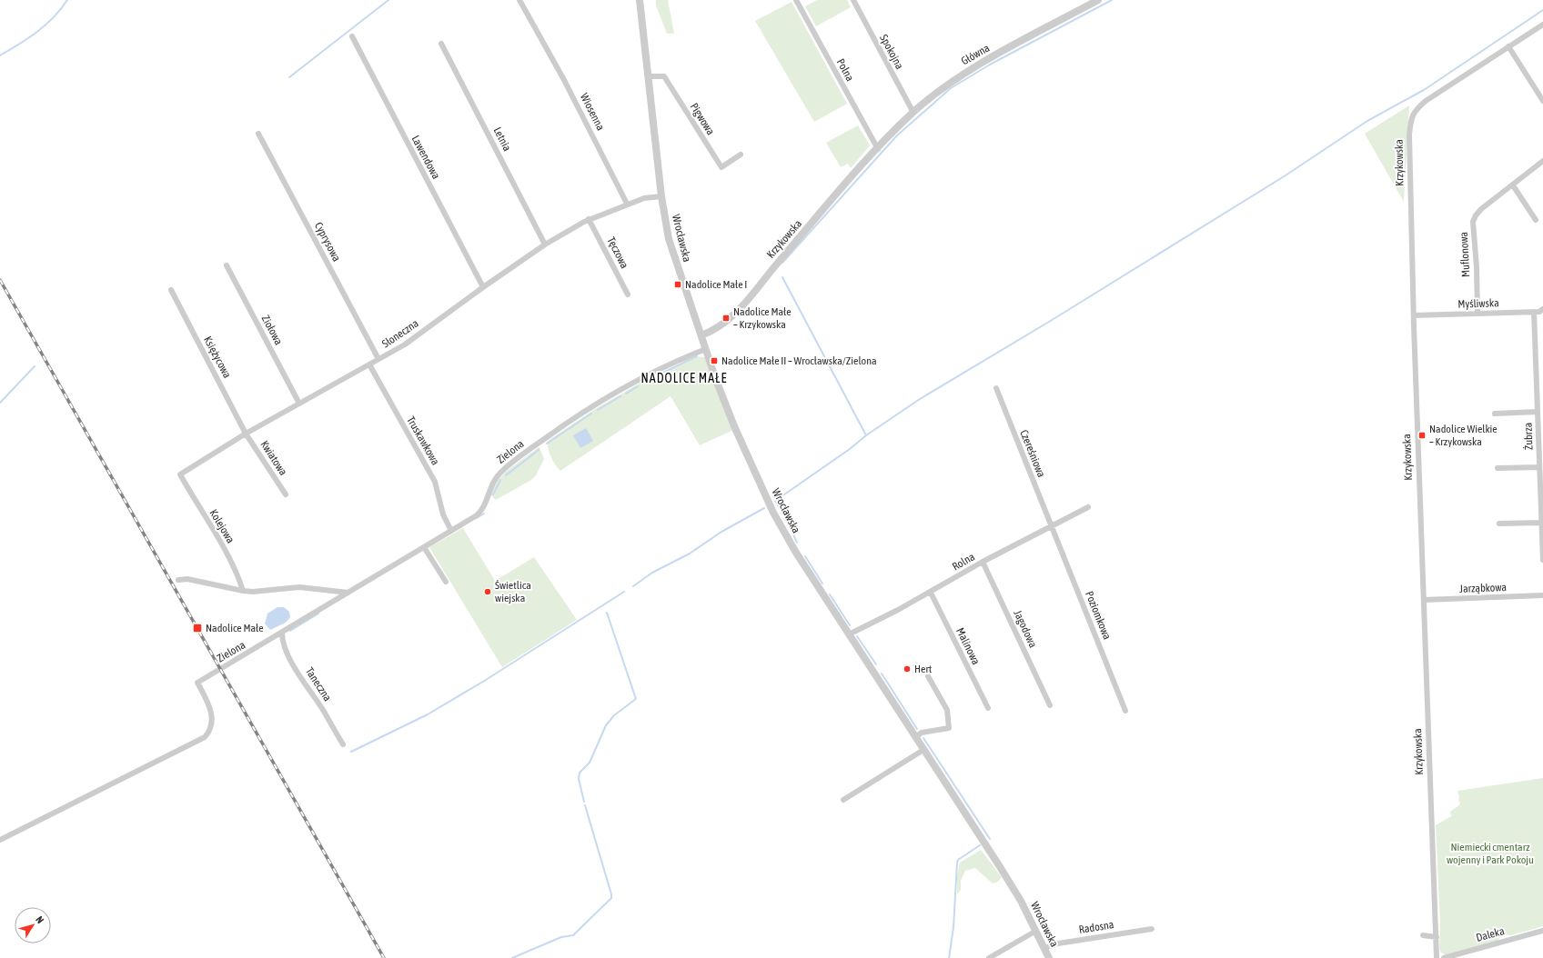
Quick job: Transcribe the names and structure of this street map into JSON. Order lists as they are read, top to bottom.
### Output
{
  "streets": {
    "street": [
      "Spokojna",
      "Główna",
      "Polna",
      "Wiosenna",
      "Pigwowa",
      "Letnia",
      "Lawendowa",
      "Krzykowska",
      "Wrocławska",
      "Cyprysowa",
      "Tęczowa",
      "Muflonowa",
      "Myśliwska",
      "Ziołowa",
      "Słoneczna",
      "Księżycowa",
      "Żubrza",
      "Truskawkowa",
      "Zielona",
      "Czereśniowa",
      "Kwiatowa",
      "Kolejowa",
      "Rolna",
      "Jarząbkowa",
      "Poziomkowa",
      "Jagodowa",
      "Malinowa",
      "Taneczna",
      "Radosna",
      "Daleka"
    ]
  },
  "crossings": [
    ["Spokojna", "Główna"],
    ["Główna", "Polna"],
    ["Główna", "Krzykowska"],
    ["Polna", "Krzykowska"],
    ["Wiosenna", "Słoneczna"],
    ["Pigwowa", "Wrocławska"],
    ["Letnia", "Słoneczna"],
    ["Lawendowa", "Słoneczna"],
    ["Krzykowska", "Wrocławska"],
    ["Krzykowska", "Myśliwska"],
    ["Krzykowska", "Jarząbkowa"],
    ["Wrocławska", "Zielona"],
    ["Wrocławska", "Rolna"],
    ["Wrocławska", "Radosna"],
    ["Cyprysowa", "Słoneczna"],
    ["Tęczowa", "Słoneczna"],
    ["Muflonowa", "Myśliwska"],
    ["Myśliwska", "Żubrza"],
    ["Ziołowa", "Słoneczna"],
    ["Słoneczna", "Księżycowa"],
    ["Słoneczna", "Truskawkowa"],
    ["Słoneczna", "Kwiatowa"],
    ["Słoneczna", "Kolejowa"],
    ["Księżycowa", "Kwiatowa"],
    ["Truskawkowa", "Zielona"],
    ["Zielona", "Taneczna"],
    ["Czereśniowa", "Rolna"],
    ["Czereśniowa", "Poziomkowa"],
    ["Rolna", "Poziomkowa"],
    ["Rolna", "Jagodowa"],
    ["Rolna", "Malinowa"]
  ],
  "districts": ["NADOLICE MAŁE"],
  "parks": ["Niemiecki cmentarz wojenny i Park Pokoju"],
  "places": {
    "transit": [
      "Nadolice Małe I",
      "Nadolice Małe – Krzykowska",
      "Nadolice Małe II – Wrocławska/Zielona",
      "Nadolice Wielkie – Krzykowska",
      "Nadolice Małe"
    ],
    "other": ["Świetlica wiejska", "Hert"]
  },
  "north": "top right"
}
